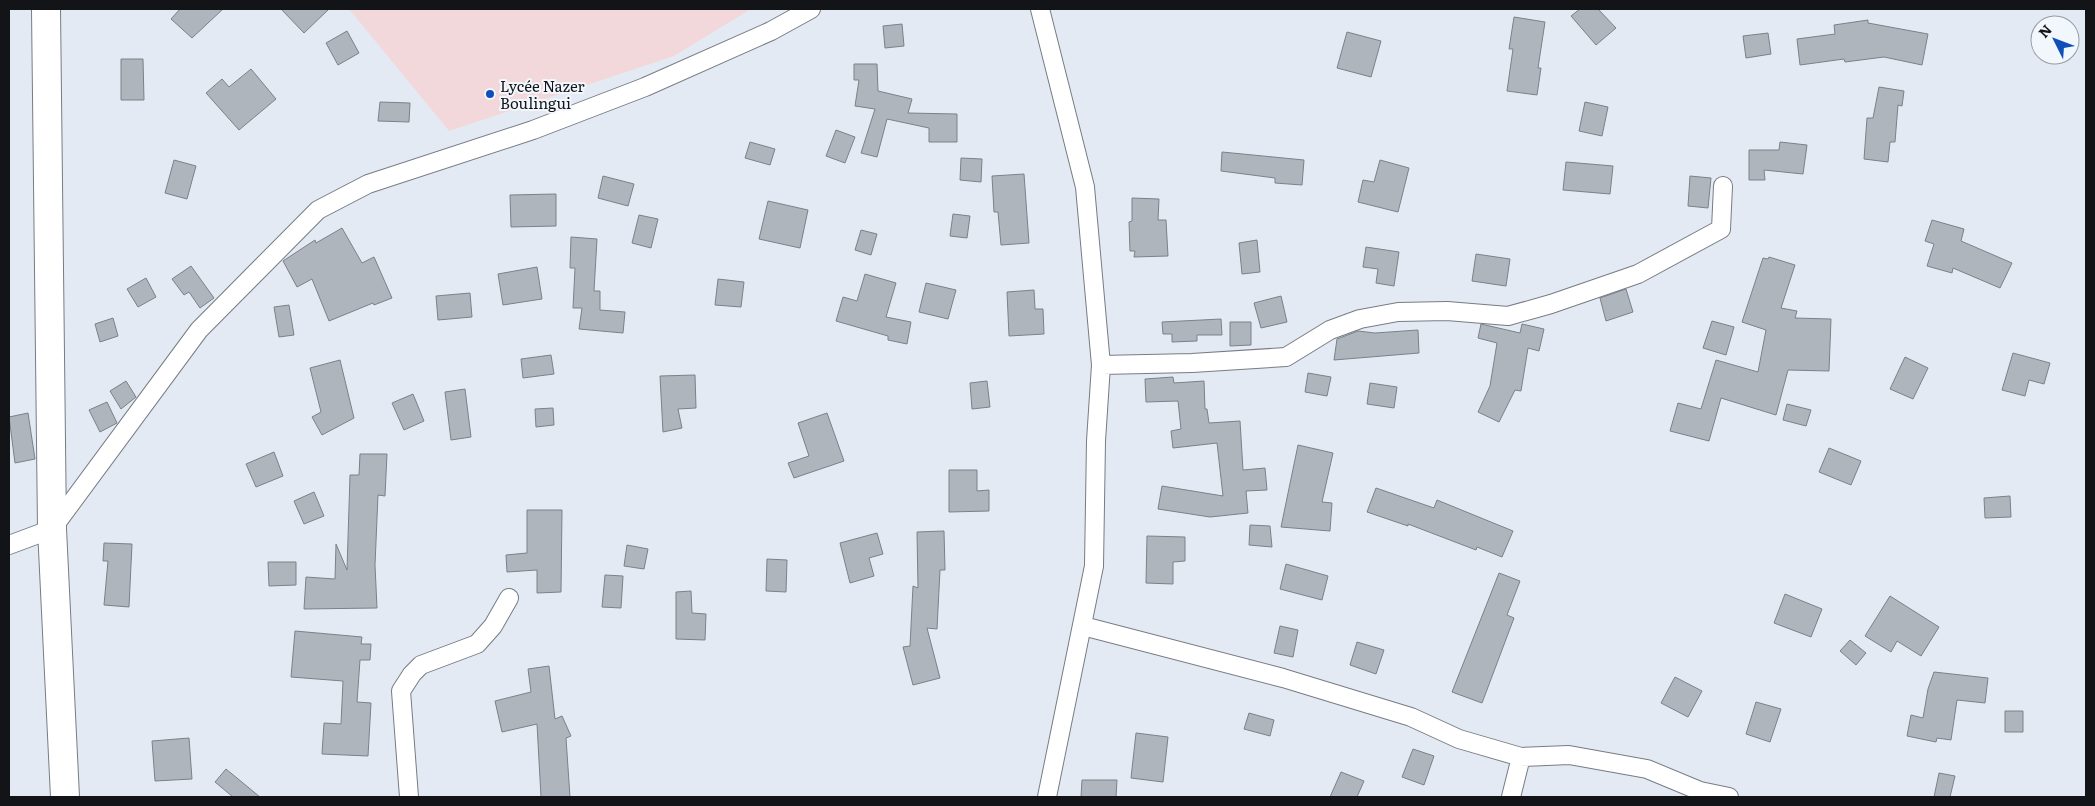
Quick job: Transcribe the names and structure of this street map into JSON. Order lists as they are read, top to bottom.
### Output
{
  "places": ["Lycée Nazer Boulingui"],
  "north": "top left"
}
